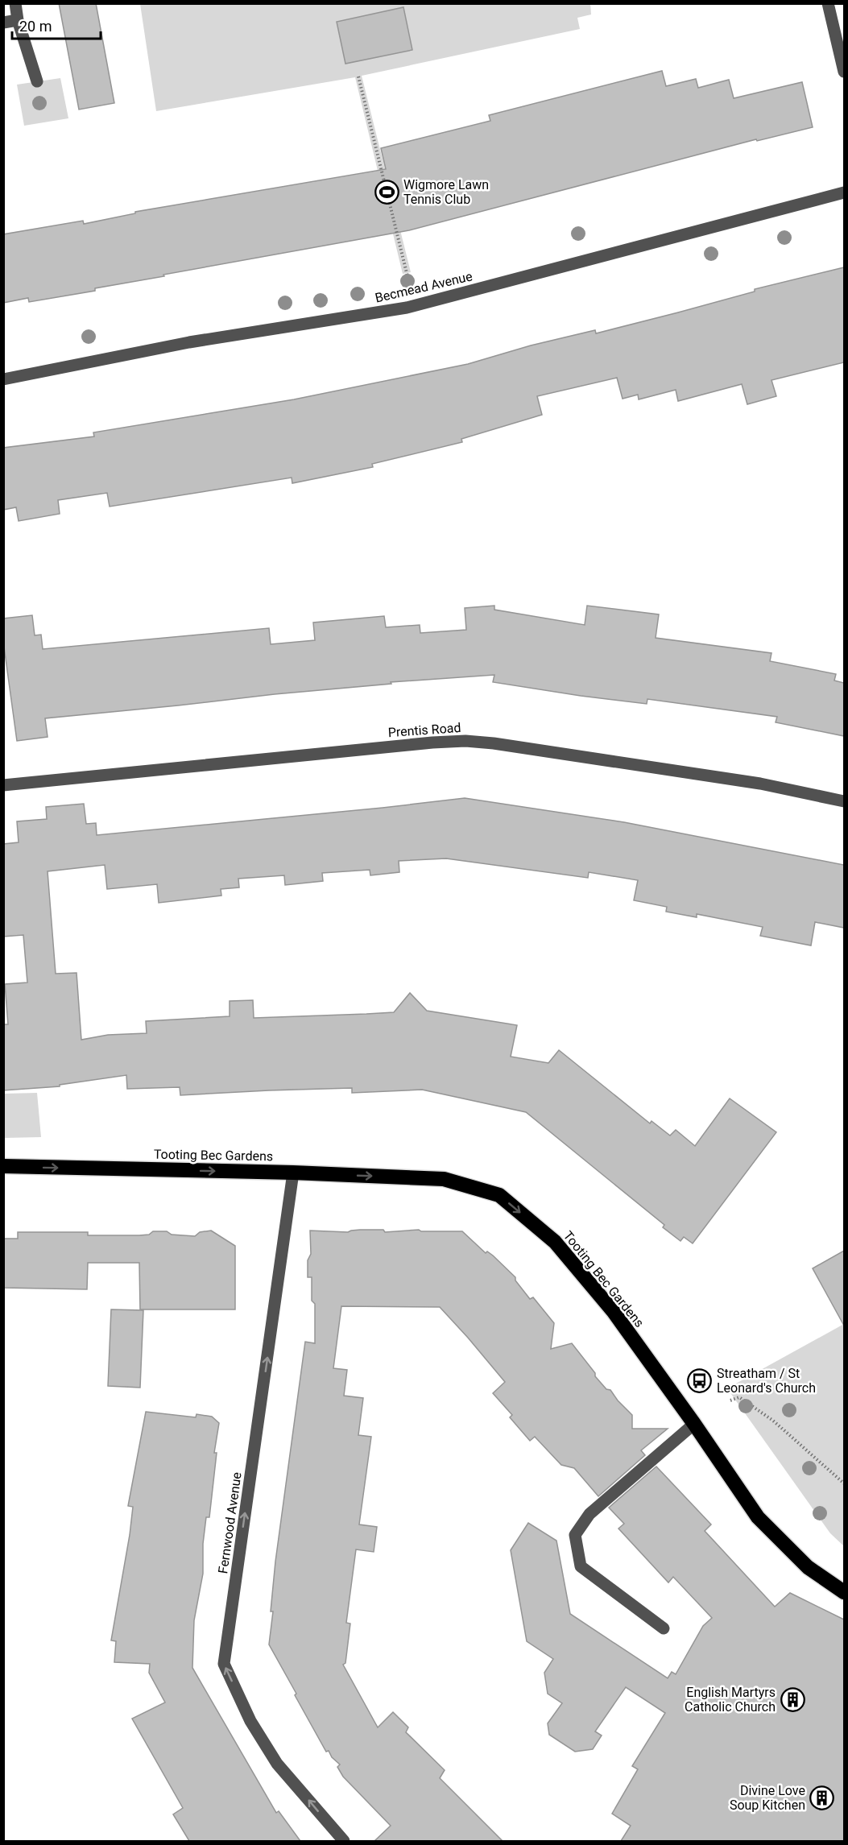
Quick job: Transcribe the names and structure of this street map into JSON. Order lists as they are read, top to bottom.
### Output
{
  "streets": {
    "highway": ["Tooting Bec Gardens"],
    "street": ["Becmead Avenue", "Prentis Road", "Fernwood Avenue"]
  },
  "crossings": [
    ["Tooting Bec Gardens", "Fernwood Avenue"]
  ],
  "one_way": ["Tooting Bec Gardens", "Fernwood Avenue"],
  "places": {
    "sports": ["Wigmore Lawn Tennis Club"],
    "bus stop": ["Streatham / St Leonard's Church"],
    "building": ["English Martyrs Catholic Church", "Divine Love Soup Kitchen"]
  },
  "scale_bar": "20 m"
}
